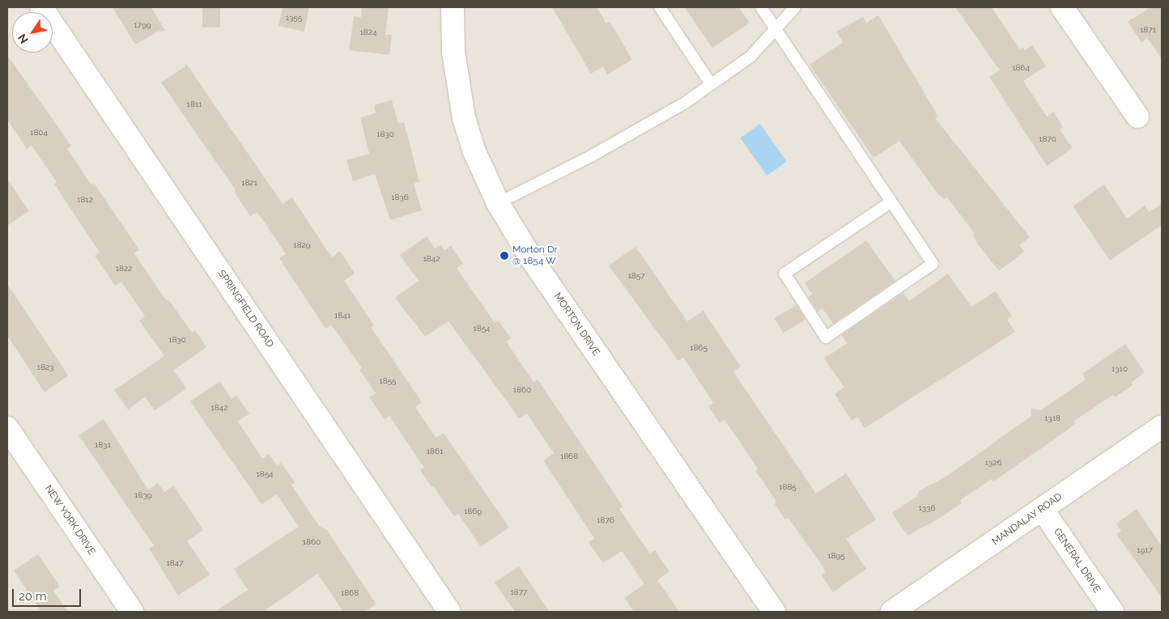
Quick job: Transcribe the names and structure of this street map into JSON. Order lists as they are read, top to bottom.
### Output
{
  "streets": {
    "street": [
      "SPRINGFIELD ROAD",
      "MORTON DRIVE",
      "MANDALAY ROAD",
      "NEW YORK DRIVE",
      "GENERAL DRIVE"
    ]
  },
  "crossings": [
    ["MANDALAY ROAD", "GENERAL DRIVE"]
  ],
  "places": ["Morton Dr @ 1854 W"],
  "house_numbers": [
    "1355",
    "1799",
    "1871",
    "1824",
    "1864",
    "1811",
    "1804",
    "1830",
    "1870",
    "1821",
    "1836",
    "1812",
    "1829",
    "1842",
    "1822",
    "1857",
    "1841",
    "1854",
    "1830",
    "1865",
    "1823",
    "1310",
    "1855",
    "1860",
    "1842",
    "1318",
    "1831",
    "1861",
    "1868",
    "1326",
    "1854",
    "1885",
    "1839",
    "1336",
    "1869",
    "1876",
    "1860",
    "1917",
    "1895",
    "1847",
    "1877",
    "1868"
  ],
  "scale_bar": "20 m",
  "north": "bottom left"
}
